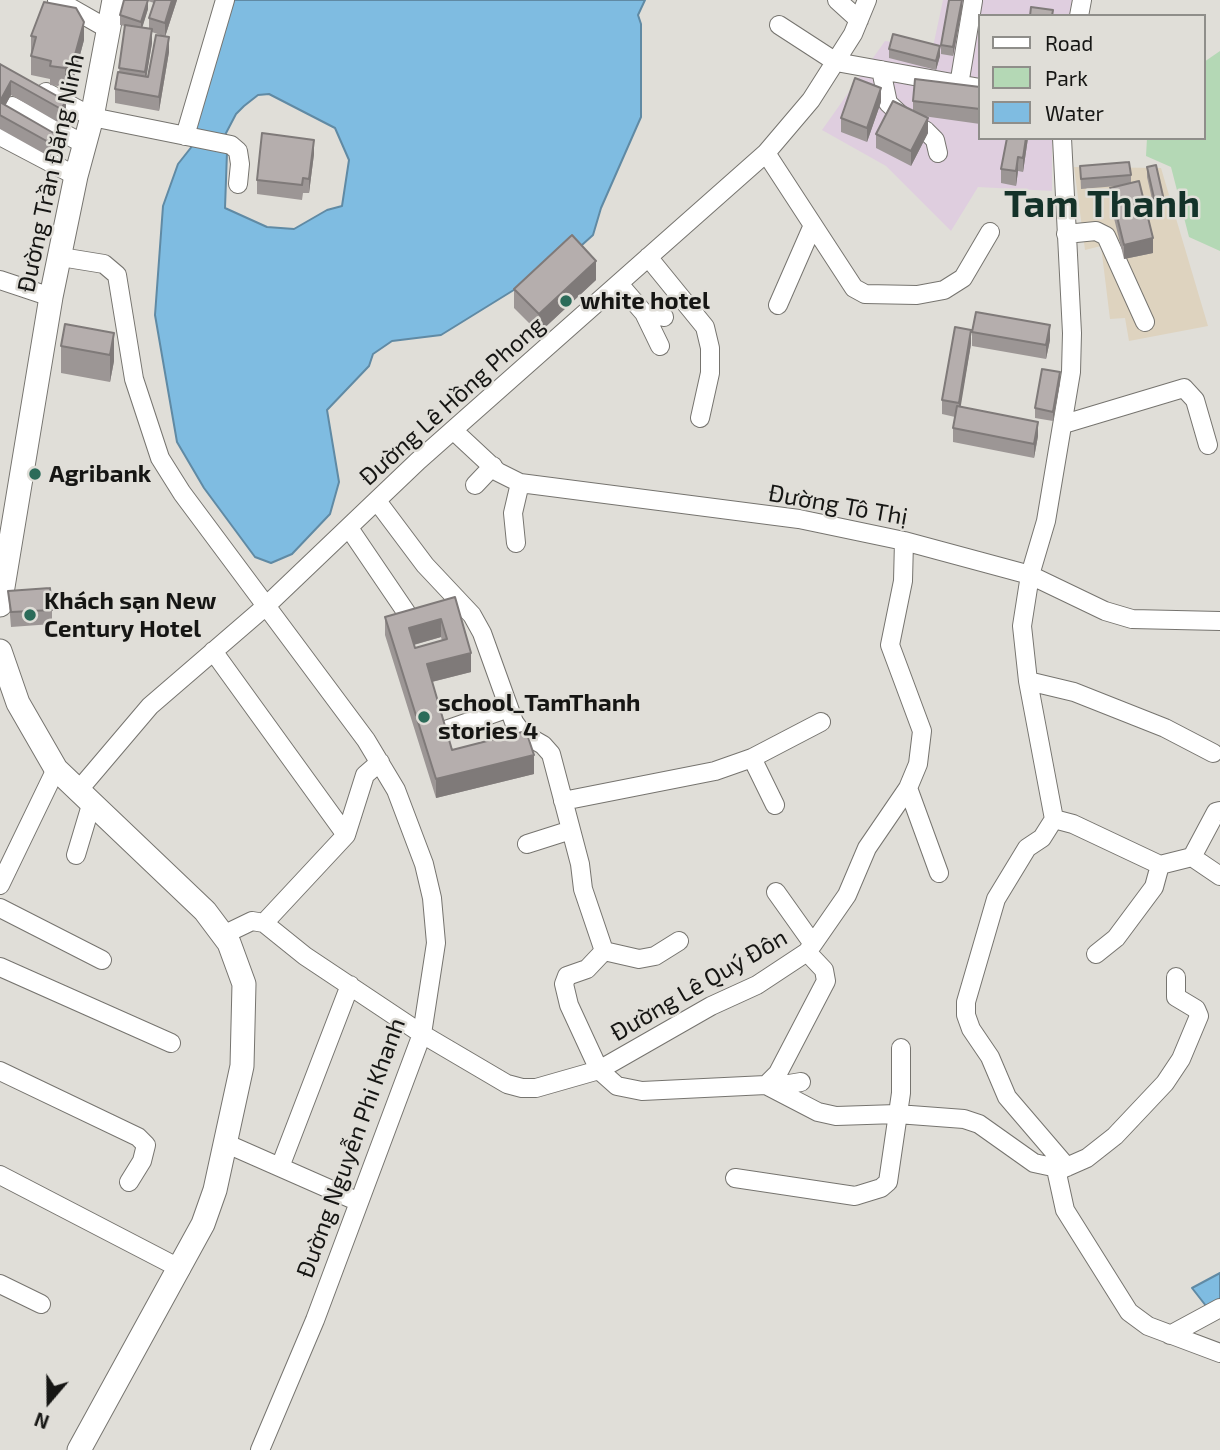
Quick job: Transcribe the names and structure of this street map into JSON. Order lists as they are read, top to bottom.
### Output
{
  "streets": {
    "main road": ["Đường Trần Đăng Ninh"],
    "street": [
      "Đường Lê Hồng Phong",
      "Đường Tô Thị",
      "Đường Lê Quý Đôn",
      "Đường Nguyễn Phi Khanh"
    ]
  },
  "crossings": [
    ["Đường Trần Đăng Ninh", "Đường Nguyễn Phi Khanh"],
    ["Đường Lê Hồng Phong", "Đường Tô Thị"],
    ["Đường Lê Hồng Phong", "Đường Nguyễn Phi Khanh"],
    ["Đường Tô Thị", "Đường Lê Quý Đôn"],
    ["Đường Lê Quý Đôn", "Đường Nguyễn Phi Khanh"]
  ],
  "districts": ["Tam Thanh"],
  "places": [
    "white hotel",
    "Agribank",
    "Khách sạn New Century Hotel",
    "school_TamThanh stories 4"
  ],
  "legend": ["Road", "Park", "Water"],
  "north": "bottom"
}
